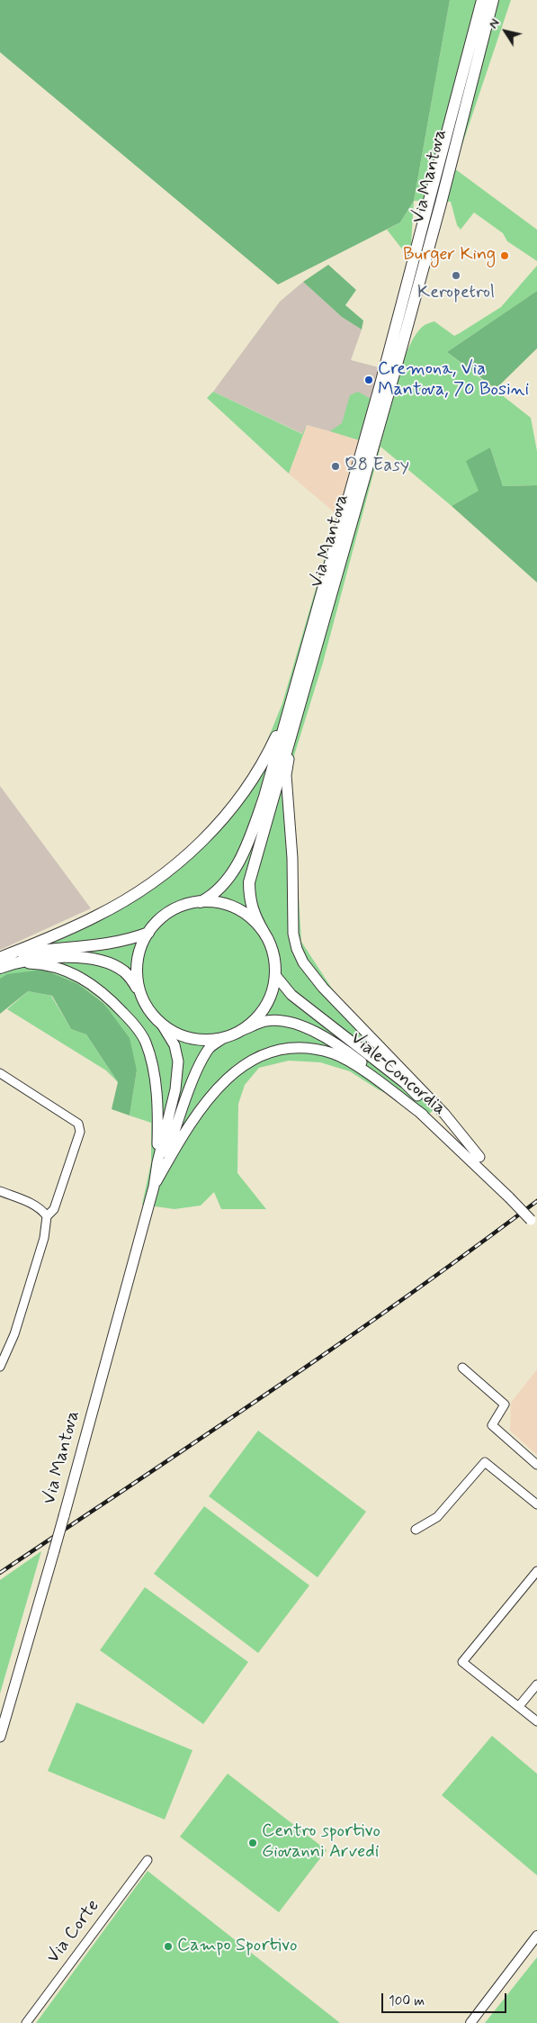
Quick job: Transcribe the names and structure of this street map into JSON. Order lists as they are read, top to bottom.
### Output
{
  "streets": {
    "main road": ["Via Mantova", "Viale Concordia"],
    "street": ["Via Corte"]
  },
  "crossings": [
    ["Via Mantova", "Viale Concordia"]
  ],
  "places": [
    "Burger King",
    "Keropetrol",
    "Cremona, Via Mantova, 70 Bosini",
    "Q8 Easy",
    "Centro sportivo Giovanni Arvedi",
    "Campo Sportivo"
  ],
  "scale_bar": "100 m",
  "north": "top left"
}
